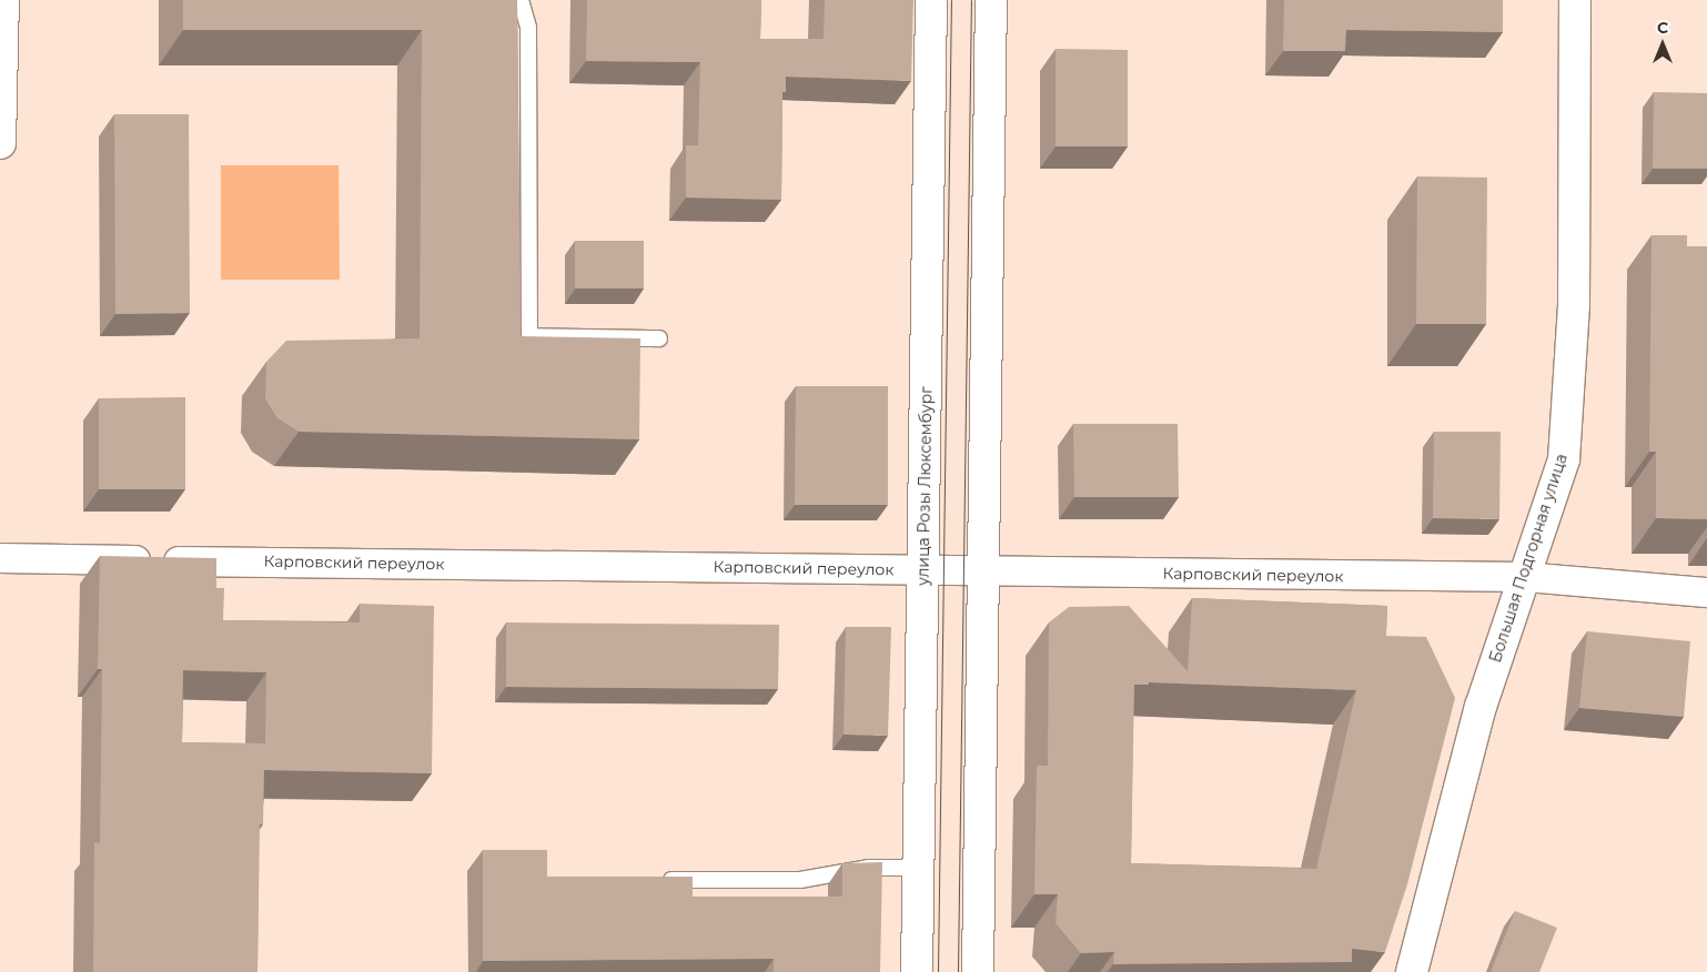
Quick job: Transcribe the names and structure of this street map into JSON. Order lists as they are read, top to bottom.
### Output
{
  "streets": {
    "main road": ["улица Розы Люксембург", "Большая Подгорная улица"],
    "street": ["Карповский переулок"]
  },
  "crossings": [
    ["улица Розы Люксембург", "Карповский переулок"],
    ["Большая Подгорная улица", "Карповский переулок"]
  ],
  "north": "top"
}
